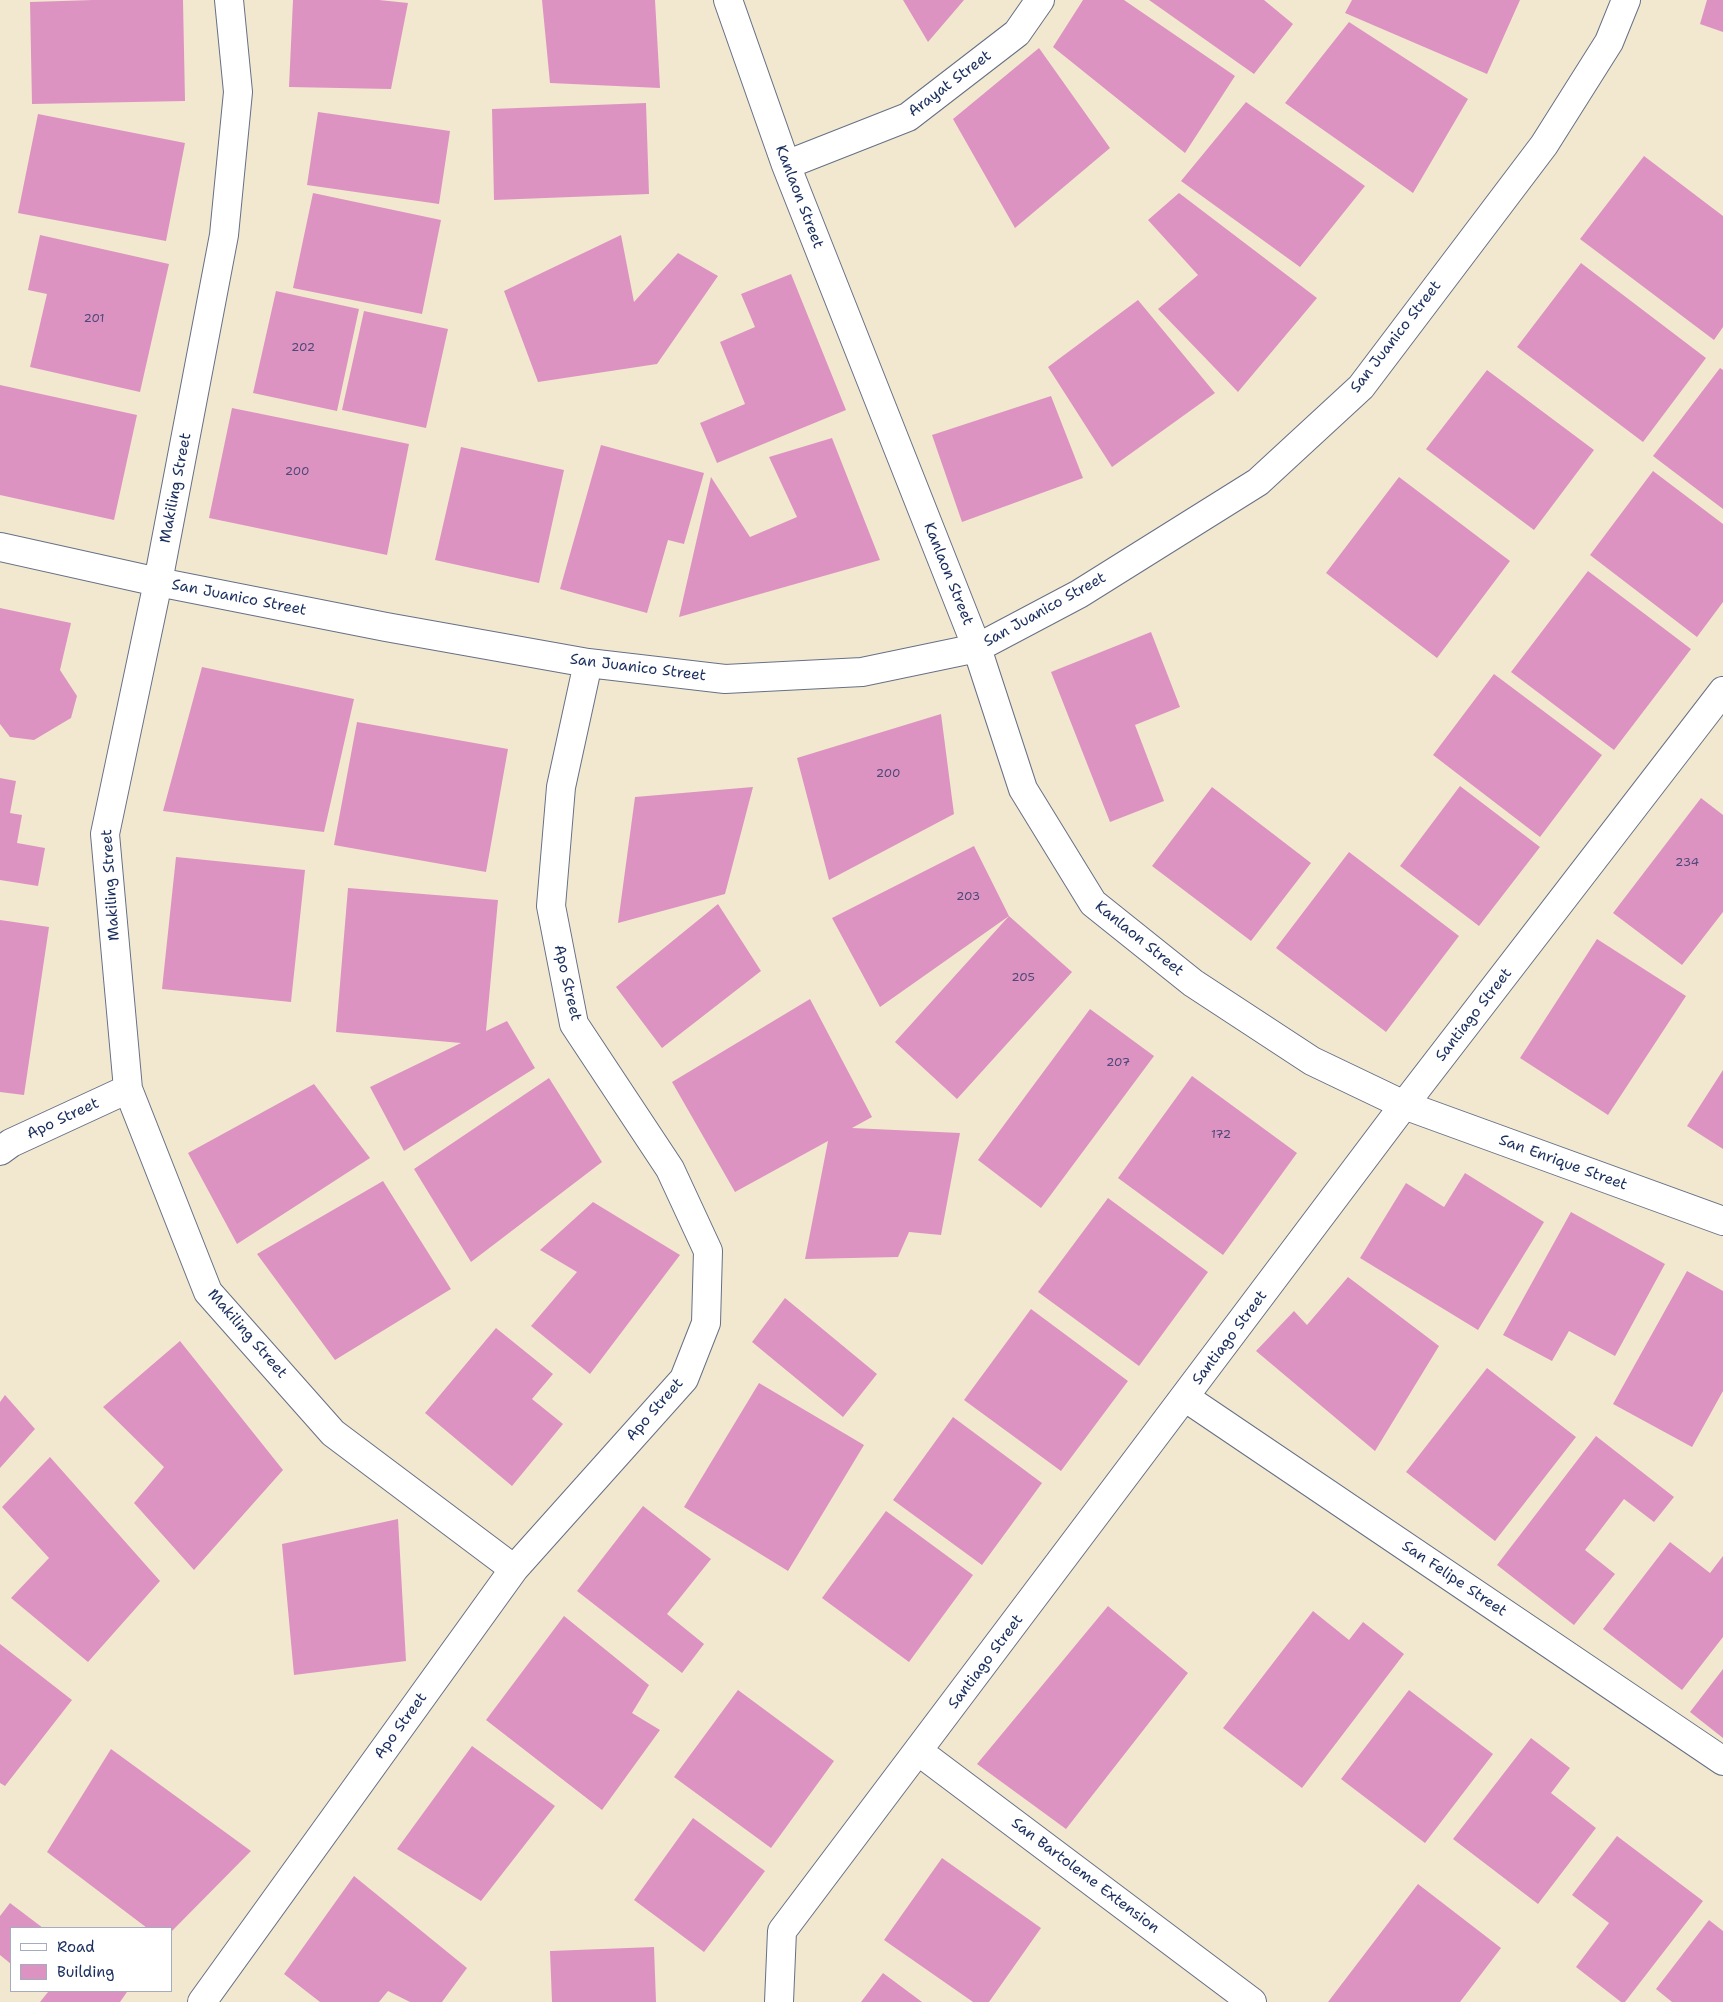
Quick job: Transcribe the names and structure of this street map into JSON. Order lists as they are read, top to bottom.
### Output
{
  "streets": {
    "street": [
      "Arayat Street",
      "Kanlaon Street",
      "San Juanico Street",
      "Makiling Street",
      "Apo Street",
      "Santiago Street",
      "San Enrique Street",
      "San Felipe Street",
      "San Bartoleme Extension"
    ]
  },
  "crossings": [
    ["Arayat Street", "Kanlaon Street"],
    ["Kanlaon Street", "San Juanico Street"],
    ["Kanlaon Street", "Santiago Street"],
    ["Kanlaon Street", "San Enrique Street"],
    ["San Juanico Street", "Makiling Street"],
    ["San Juanico Street", "Apo Street"],
    ["Makiling Street", "Apo Street"],
    ["Santiago Street", "San Enrique Street"],
    ["Santiago Street", "San Felipe Street"],
    ["Santiago Street", "San Bartoleme Extension"]
  ],
  "house_numbers": [
    "201",
    "202",
    "200",
    "200",
    "234",
    "203",
    "205",
    "207",
    "172"
  ],
  "legend": ["Road", "Building"]
}
